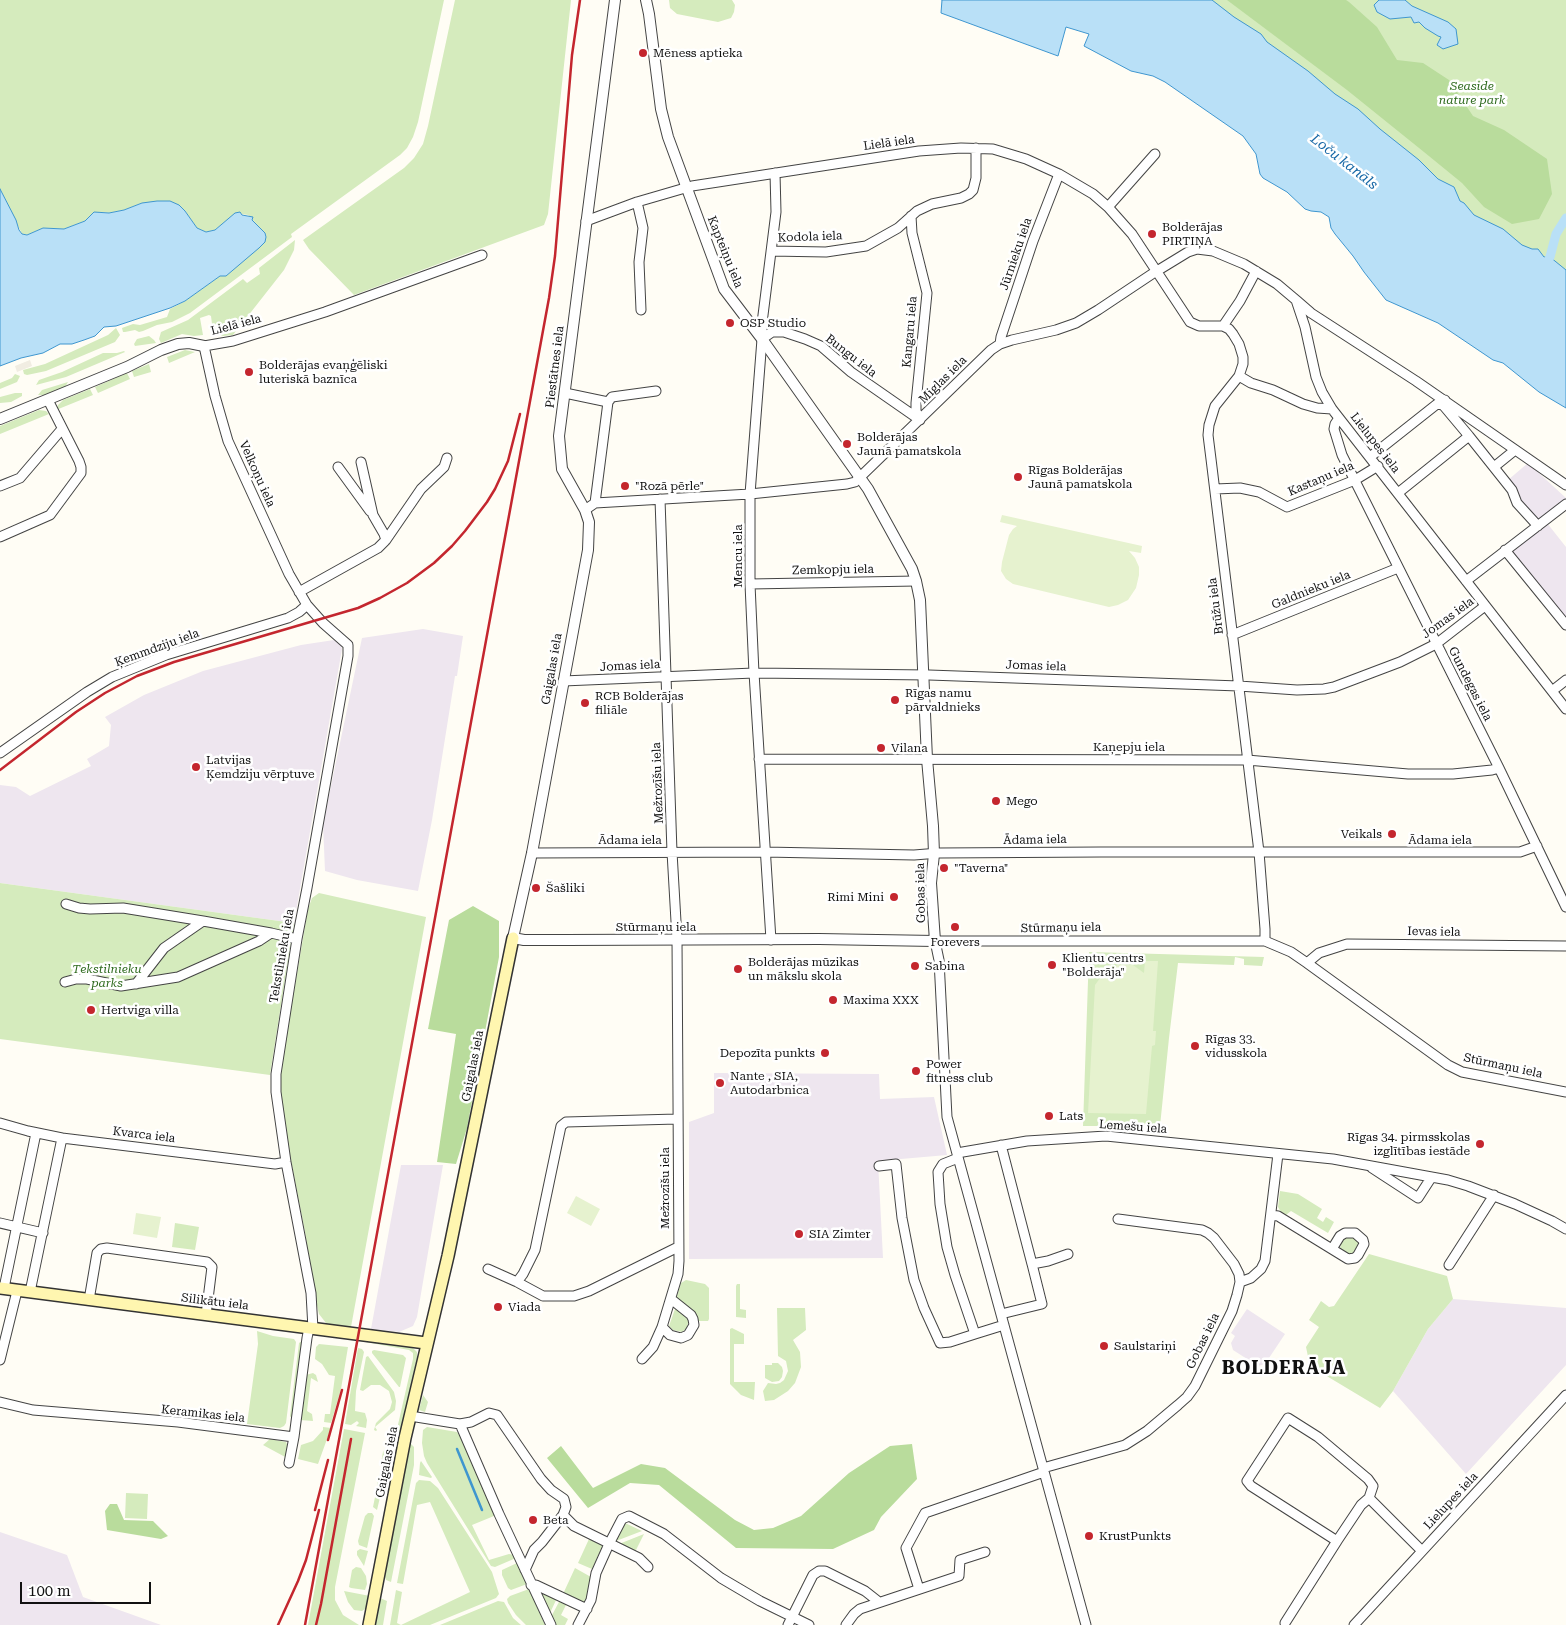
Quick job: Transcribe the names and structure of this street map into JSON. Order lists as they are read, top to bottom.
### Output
{
  "streets": {
    "main road": ["Gaigalas iela", "Silikātu iela"],
    "street": [
      "Lielā iela",
      "Kodola iela",
      "Kapteiņu iela",
      "Jūrnieku iela",
      "Kangaru iela",
      "Bungu iela",
      "Piestātnes iela",
      "Miglas iela",
      "Lielupes iela",
      "Velkoņu iela",
      "Kastaņu iela",
      "Mencu iela",
      "Zemkopju iela",
      "Galdnieku iela",
      "Brūžu iela",
      "Jomas iela",
      "Ķemmdziju iela",
      "Gundegas iela",
      "Kaņepju iela",
      "Mežrozīšu iela",
      "Ādama iela",
      "Gobas iela",
      "Stūrmaņu iela",
      "Ievas iela",
      "Tekstilnieku iela",
      "Lemešu iela",
      "Kvarca iela",
      "Keramikas iela"
    ]
  },
  "crossings": [
    ["Lielā iela", "Kodola iela"],
    ["Lielā iela", "Kapteiņu iela"],
    ["Lielā iela", "Jūrnieku iela"],
    ["Lielā iela", "Piestātnes iela"],
    ["Lielā iela", "Miglas iela"],
    ["Lielā iela", "Velkoņu iela"],
    ["Lielā iela", "Mencu iela"],
    ["Kodola iela", "Kangaru iela"],
    ["Kodola iela", "Mencu iela"],
    ["Kapteiņu iela", "Bungu iela"],
    ["Kapteiņu iela", "Miglas iela"],
    ["Kapteiņu iela", "Mencu iela"],
    ["Kapteiņu iela", "Gobas iela"],
    ["Jūrnieku iela", "Miglas iela"],
    ["Kangaru iela", "Bungu iela"],
    ["Kangaru iela", "Miglas iela"],
    ["Bungu iela", "Miglas iela"],
    ["Bungu iela", "Mencu iela"],
    ["Piestātnes iela", "Gaigalas iela"],
    ["Miglas iela", "Mencu iela"],
    ["Miglas iela", "Mežrozīšu iela"],
    ["Miglas iela", "Gobas iela"],
    ["Lielupes iela", "Kastaņu iela"],
    ["Lielupes iela", "Jomas iela"],
    ["Lielupes iela", "Gundegas iela"],
    ["Velkoņu iela", "Ķemmdziju iela"],
    ["Velkoņu iela", "Tekstilnieku iela"],
    ["Kastaņu iela", "Brūžu iela"],
    ["Kastaņu iela", "Gundegas iela"],
    ["Mencu iela", "Zemkopju iela"],
    ["Mencu iela", "Jomas iela"],
    ["Mencu iela", "Kaņepju iela"],
    ["Mencu iela", "Ādama iela"],
    ["Mencu iela", "Stūrmaņu iela"],
    ["Zemkopju iela", "Gobas iela"],
    ["Galdnieku iela", "Brūžu iela"],
    ["Galdnieku iela", "Gundegas iela"],
    ["Brūžu iela", "Jomas iela"],
    ["Brūžu iela", "Kaņepju iela"],
    ["Brūžu iela", "Ādama iela"],
    ["Brūžu iela", "Stūrmaņu iela"],
    ["Jomas iela", "Gaigalas iela"],
    ["Jomas iela", "Gundegas iela"],
    ["Jomas iela", "Mežrozīšu iela"],
    ["Jomas iela", "Gobas iela"],
    ["Ķemmdziju iela", "Tekstilnieku iela"],
    ["Gaigalas iela", "Ādama iela"],
    ["Gaigalas iela", "Stūrmaņu iela"],
    ["Gaigalas iela", "Silikātu iela"],
    ["Gundegas iela", "Kaņepju iela"],
    ["Gundegas iela", "Ādama iela"],
    ["Kaņepju iela", "Gobas iela"],
    ["Mežrozīšu iela", "Ādama iela"],
    ["Mežrozīšu iela", "Stūrmaņu iela"],
    ["Ādama iela", "Gobas iela"],
    ["Gobas iela", "Stūrmaņu iela"],
    ["Gobas iela", "Lemešu iela"],
    ["Stūrmaņu iela", "Ievas iela"],
    ["Tekstilnieku iela", "Kvarca iela"],
    ["Tekstilnieku iela", "Silikātu iela"]
  ],
  "districts": ["BOLDERĀJA"],
  "water": ["Loču kanāls"],
  "parks": ["Seaside nature park", "Tekstilnieku parks"],
  "places": [
    "Mēness aptieka",
    "Bolderājas PIRTIŅA",
    "OSP Studio",
    "Bolderājas evaņģēliski luteriskā baznīca",
    "Bolderājas Jaunā pamatskola",
    "Rīgas Bolderājas Jaunā pamatskola",
    "\"Rozā pērle\"",
    "Rīgas namu pārvaldnieks",
    "RCB Bolderājas filiāle",
    "Vilana",
    "Latvijas Ķemdziju vērptuve",
    "Mego",
    "Veikals",
    "\"Taverna\"",
    "Šašliki",
    "Rimi Mini",
    "Forevers",
    "Klientu centrs \"Bolderāja\"",
    "Sabina",
    "Bolderājas mūzikas un mākslu skola",
    "Maxima XXX",
    "Hertviga villa",
    "Rīgas 33. vidusskola",
    "Depozīta punkts",
    "Power fitness club",
    "Nante , SIA, Autodarbnica",
    "Lats",
    "Rīgas 34. pirmsskolas izglītības iestāde",
    "SIA Zimter",
    "Viada",
    "Saulstariņi",
    "Beta",
    "KrustPunkts"
  ],
  "scale_bar": "100 m"
}
